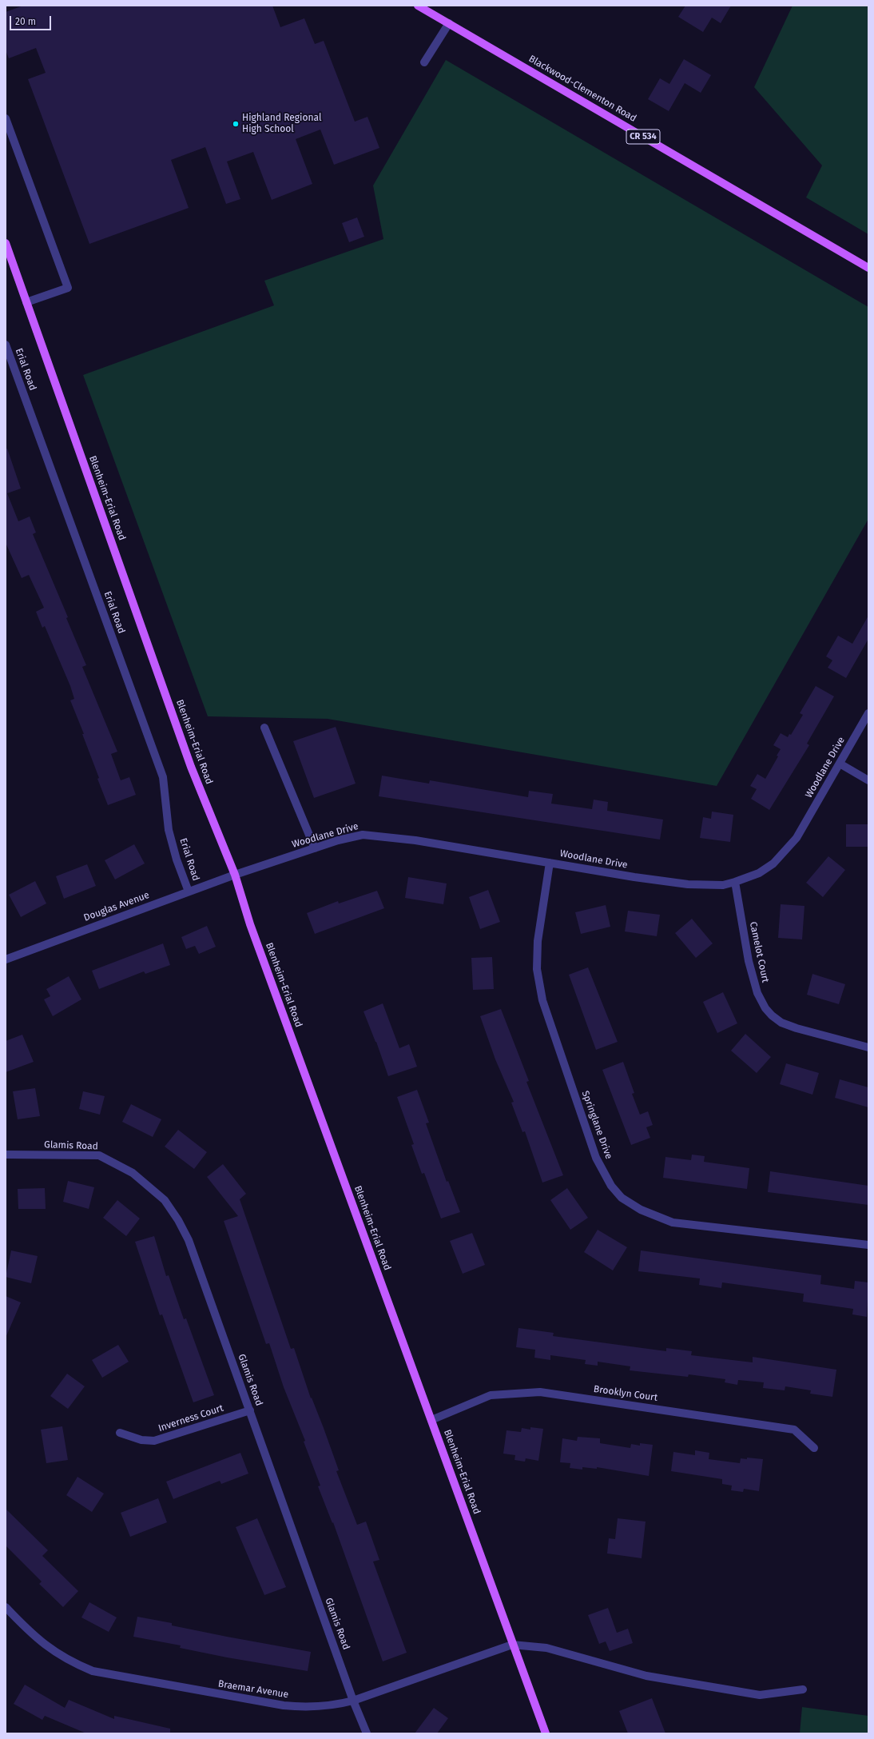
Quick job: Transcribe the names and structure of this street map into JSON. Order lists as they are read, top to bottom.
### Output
{
  "streets": {
    "main road": ["Blackwood-Clementon Road", "CR 534", "Blenheim-Erial Road"],
    "street": [
      "Erial Road",
      "Woodlane Drive",
      "Douglas Avenue",
      "Camelot Court",
      "Springlane Drive",
      "Glamis Road",
      "Brooklyn Court",
      "Inverness Court",
      "Braemar Avenue"
    ]
  },
  "crossings": [
    ["Erial Road", "Douglas Avenue"],
    ["Blenheim-Erial Road", "Woodlane Drive"],
    ["Blenheim-Erial Road", "Douglas Avenue"],
    ["Blenheim-Erial Road", "Brooklyn Court"],
    ["Blenheim-Erial Road", "Braemar Avenue"],
    ["Woodlane Drive", "Douglas Avenue"],
    ["Woodlane Drive", "Camelot Court"],
    ["Woodlane Drive", "Springlane Drive"],
    ["Glamis Road", "Inverness Court"],
    ["Glamis Road", "Braemar Avenue"]
  ],
  "places": ["Highland Regional High School"],
  "scale_bar": "20 m"
}
